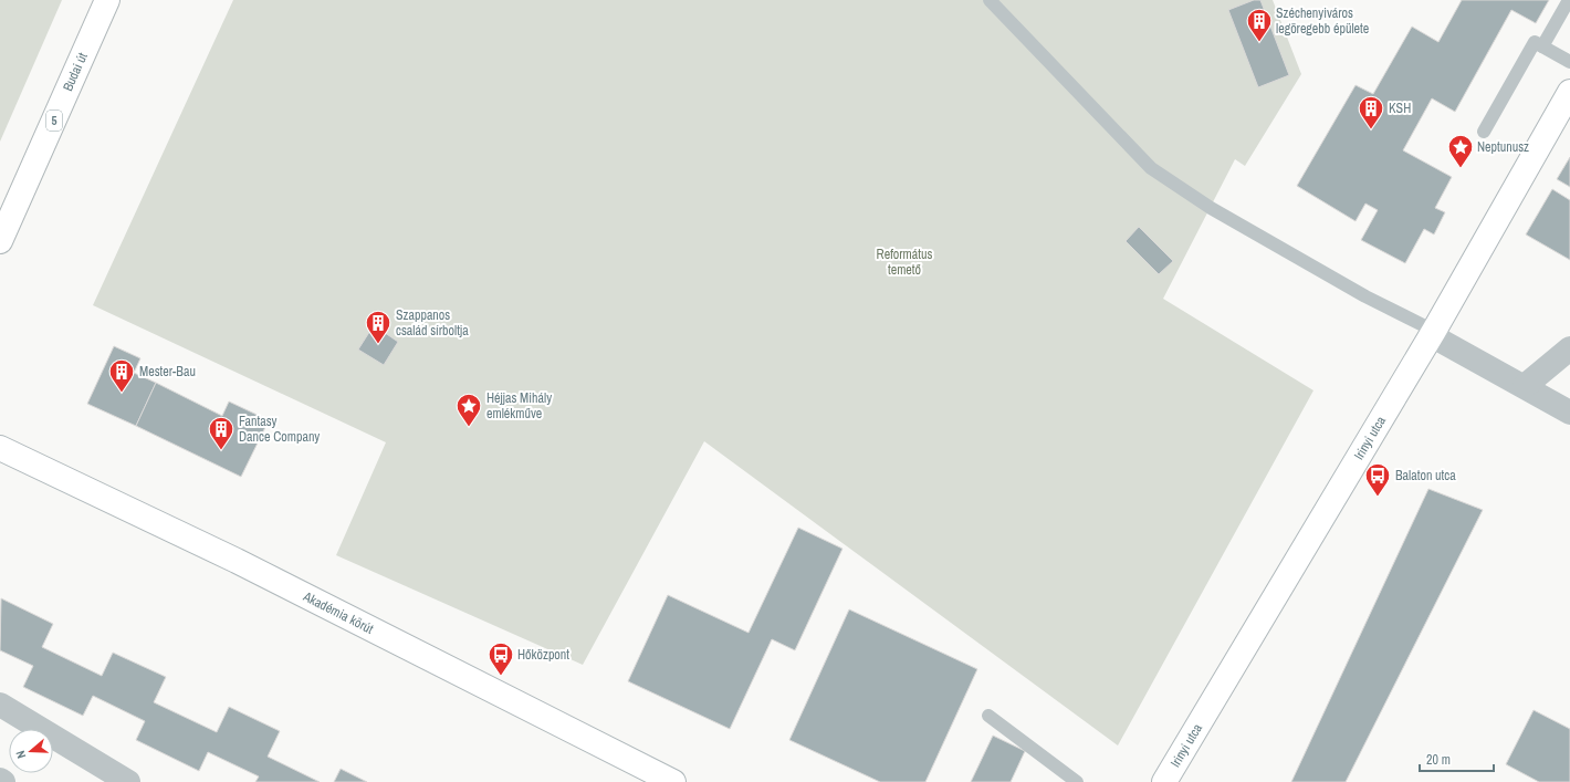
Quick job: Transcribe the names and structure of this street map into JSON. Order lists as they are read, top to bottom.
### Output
{
  "streets": {
    "street": [
      "Budai út",
      "5",
      "Irinyi utca",
      "Akadémia körút"
    ]
  },
  "parks": ["Református temető"],
  "places": {
    "building": [
      "Széchenyiváros legöregebb épülete",
      "KSH",
      "Szappanos család sírboltja",
      "Mester-Bau",
      "Fantasy Dance Company"
    ],
    "place": ["Neptunusz", "Héjjas Mihály emlékműve"],
    "bus stop": ["Balaton utca", "Hőközpont"]
  },
  "scale_bar": "20 m",
  "north": "left"
}
